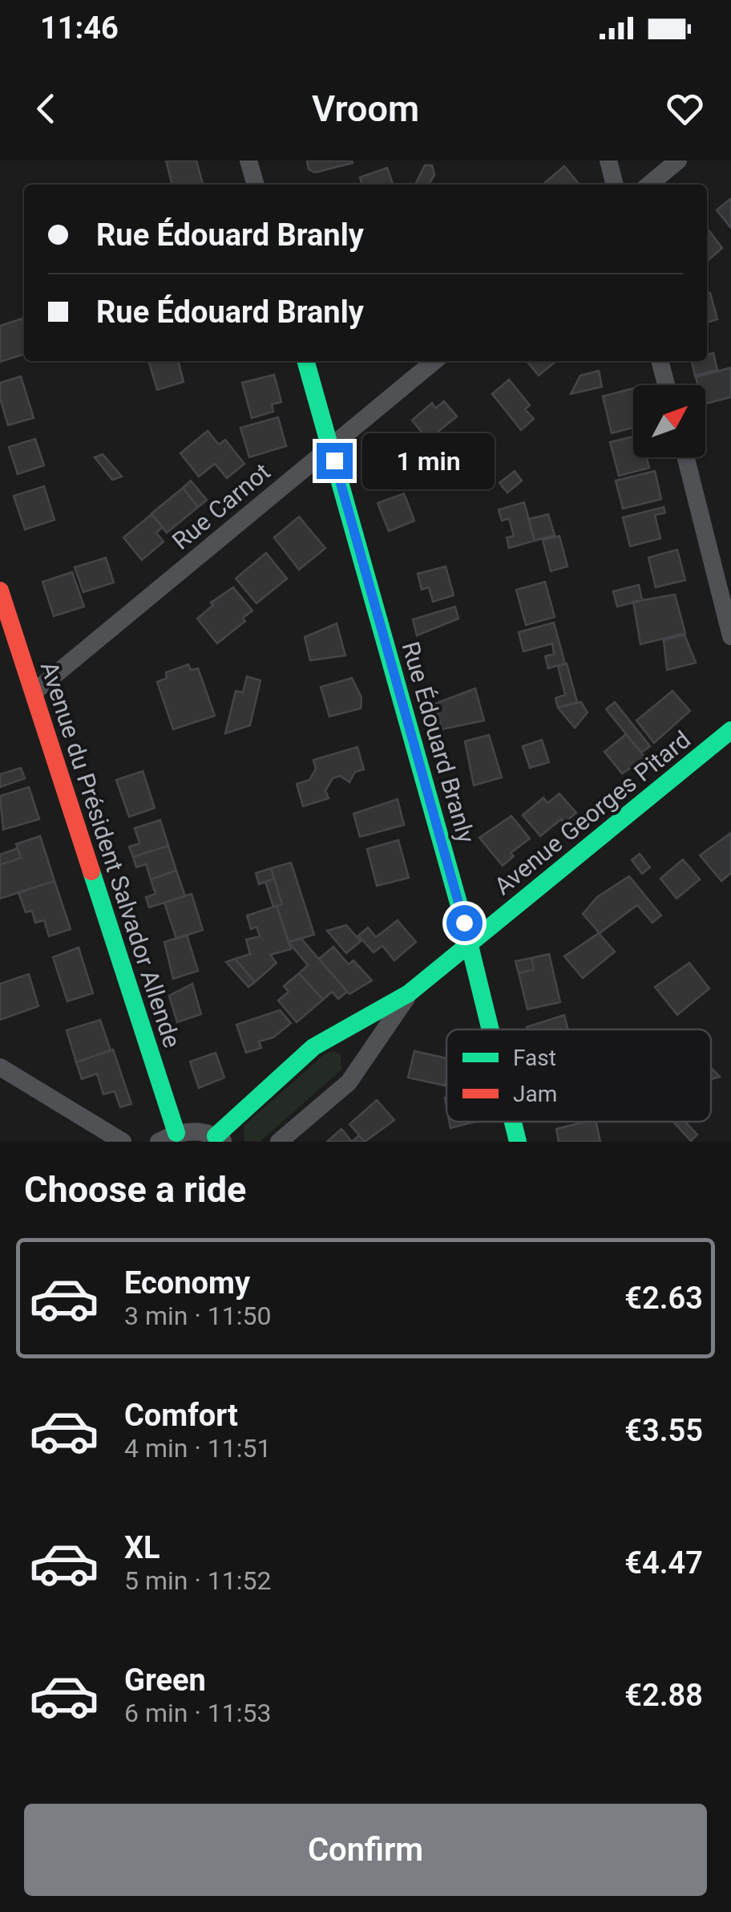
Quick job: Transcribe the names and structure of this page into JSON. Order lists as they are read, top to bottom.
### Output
{
  "streets": {
    "street": [
      "Rue Carnot",
      "Rue Édouard Branly",
      "Avenue Georges Pitard",
      "Avenue du Président Salvador Allende"
    ]
  },
  "crossings": [
    ["Rue Carnot", "Rue Édouard Branly"],
    ["Rue Carnot", "Avenue du Président Salvador Allende"],
    ["Rue Édouard Branly", "Avenue Georges Pitard"]
  ],
  "legend": ["Fast", "Jam"],
  "north": "top right",
  "page": {
    "status": "11:46",
    "header": "Vroom",
    "banner": ["Rue Édouard Branly", "Rue Édouard Branly"],
    "bubble": "1 min",
    "heading": "Choose a ride",
    "list": [
      {
        "name": "Economy",
        "note": "3 min · 11:50",
        "value": "€2.63"
      },
      {
        "name": "Comfort",
        "note": "4 min · 11:51",
        "value": "€3.55"
      },
      {
        "name": "XL",
        "note": "5 min · 11:52",
        "value": "€4.47"
      },
      {
        "name": "Green",
        "note": "6 min · 11:53",
        "value": "€2.88"
      }
    ],
    "buttons": "Confirm"
  }
}
